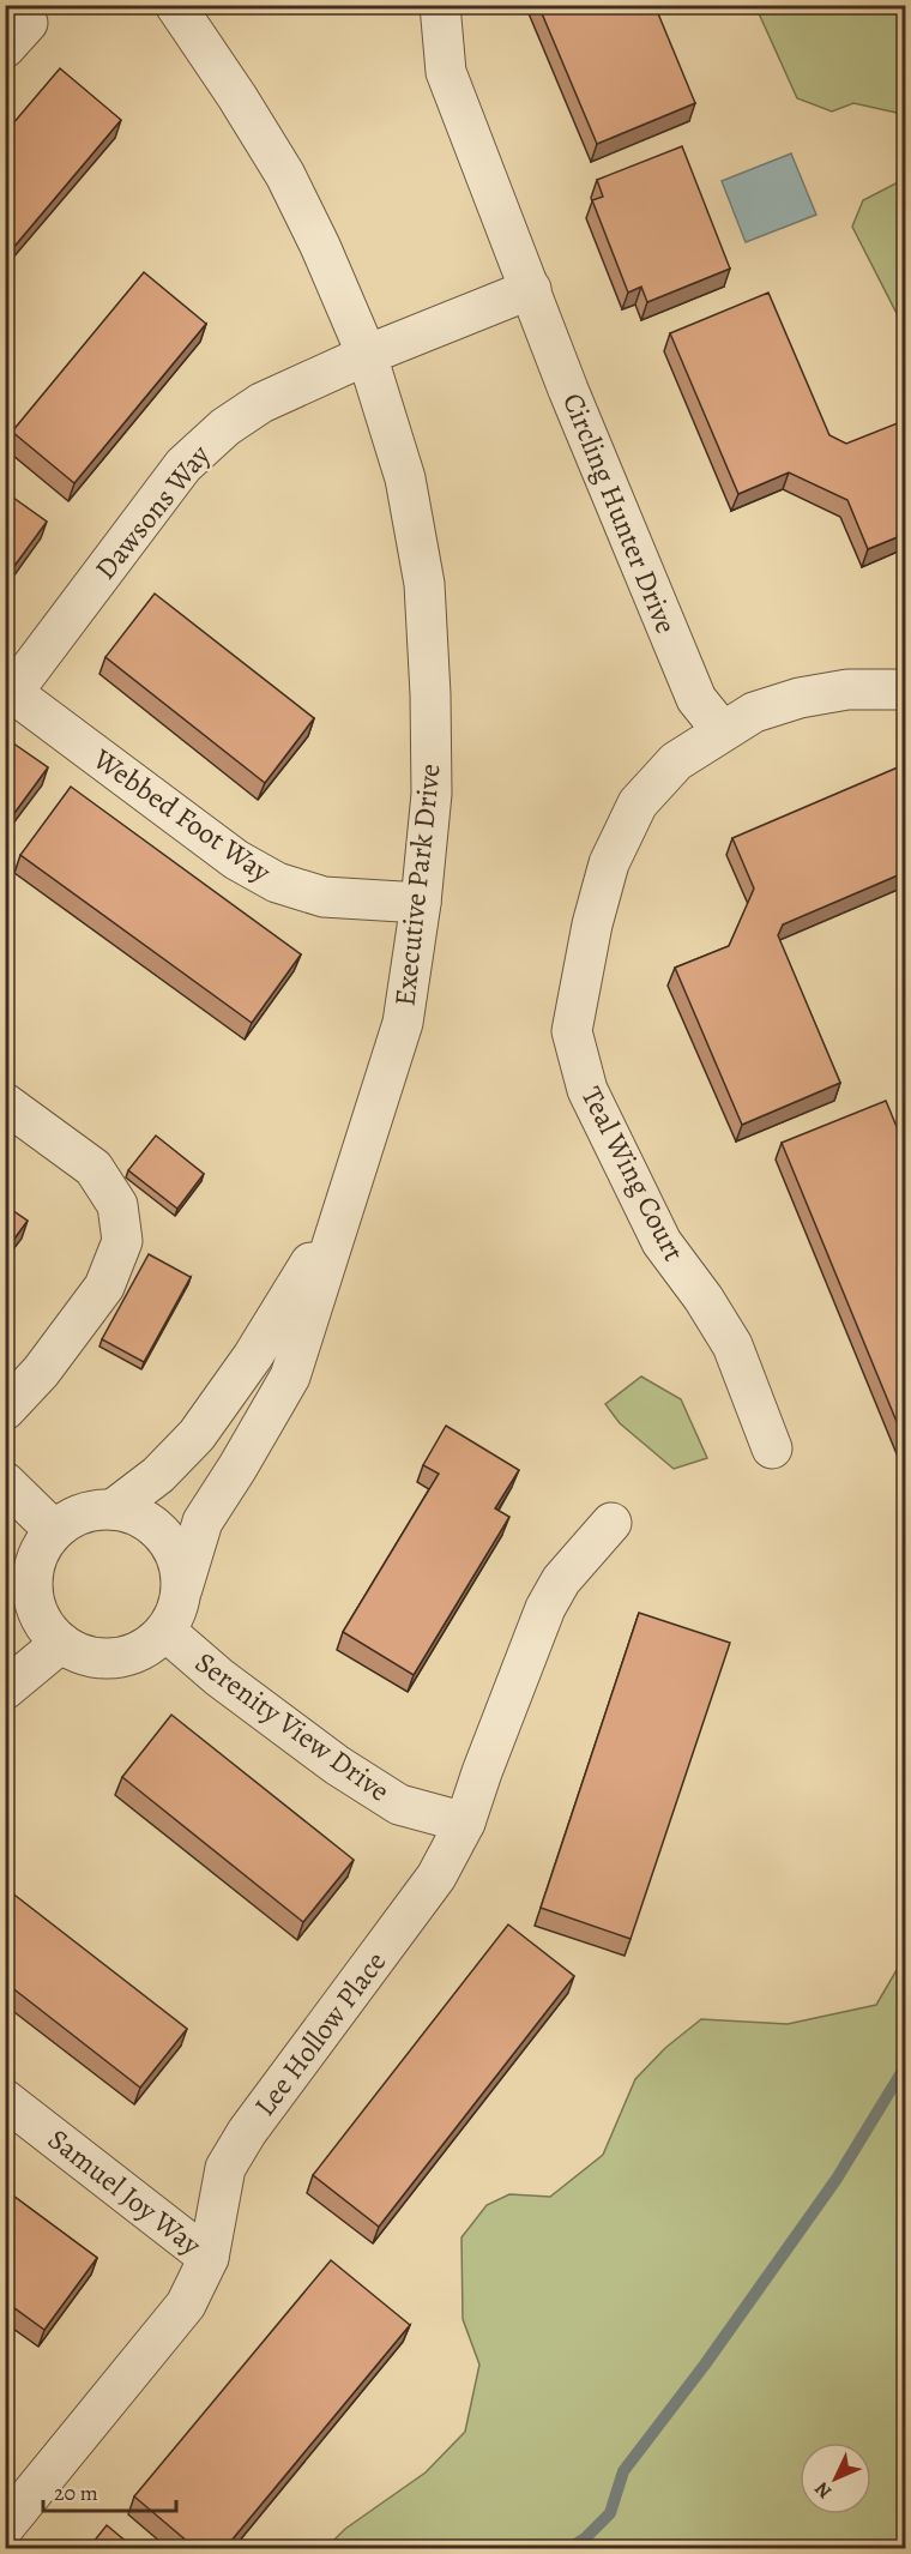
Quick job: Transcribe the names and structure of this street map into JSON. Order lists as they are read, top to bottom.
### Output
{
  "streets": {
    "street": [
      "Dawsons Way",
      "Circling Hunter Drive",
      "Webbed Foot Way",
      "Executive Park Drive",
      "Teal Wing Court",
      "Serenity View Drive",
      "Lee Hollow Place",
      "Samuel Joy Way"
    ]
  },
  "crossings": [
    ["Dawsons Way", "Webbed Foot Way"],
    ["Dawsons Way", "Executive Park Drive"],
    ["Circling Hunter Drive", "Teal Wing Court"],
    ["Webbed Foot Way", "Executive Park Drive"],
    ["Executive Park Drive", "Serenity View Drive"],
    ["Serenity View Drive", "Lee Hollow Place"],
    ["Lee Hollow Place", "Samuel Joy Way"]
  ],
  "scale_bar": "20 m",
  "north": "bottom left"
}
